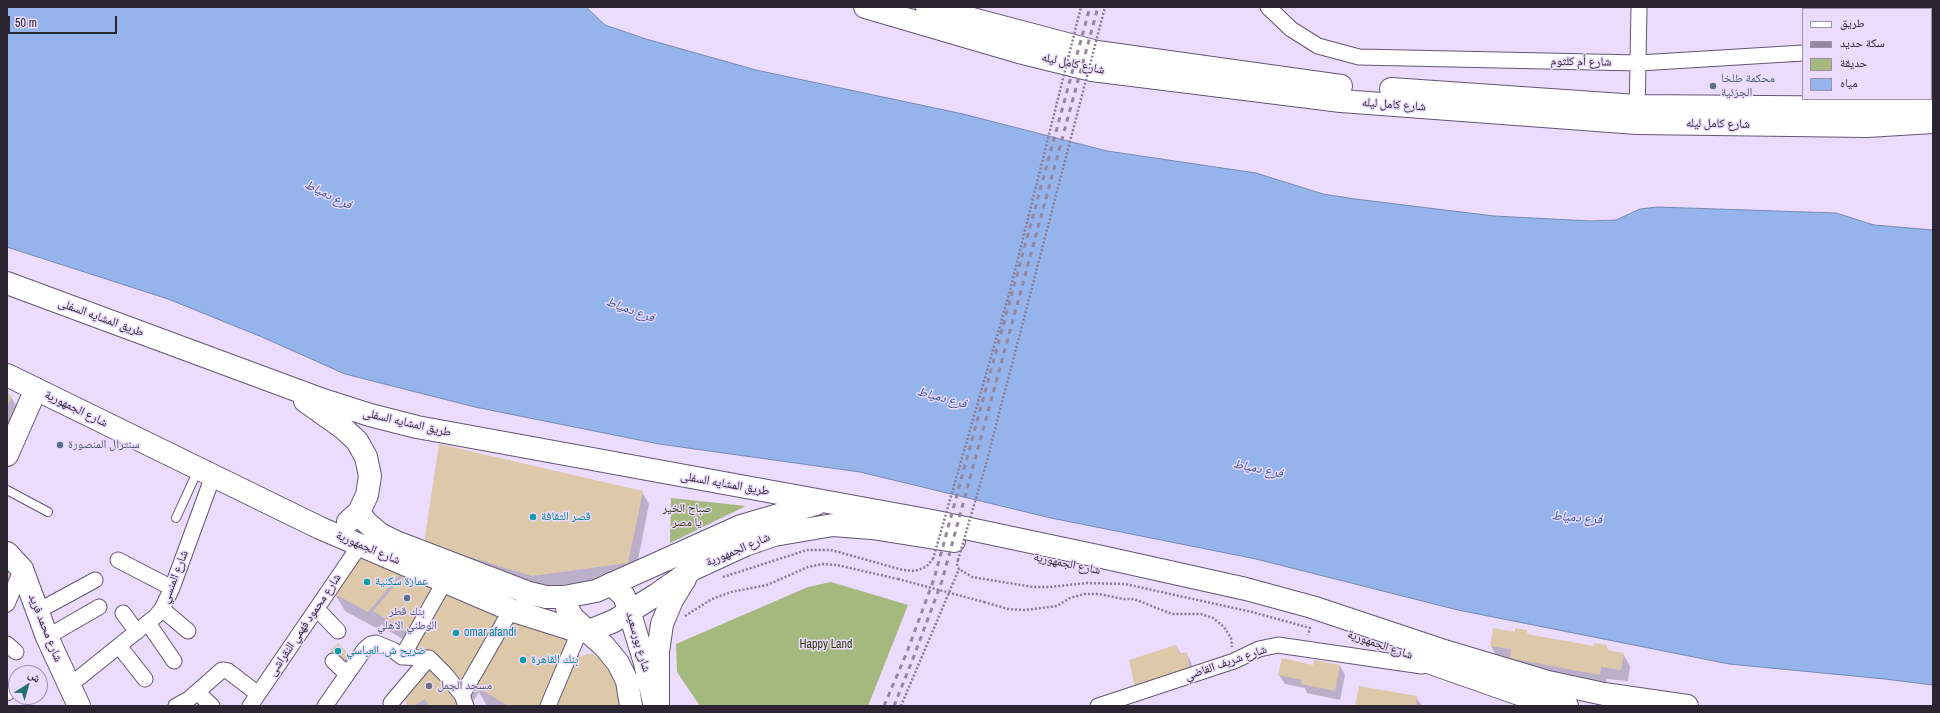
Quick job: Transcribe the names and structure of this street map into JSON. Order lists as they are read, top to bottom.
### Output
{
  "streets": {
    "main road": [
      "شارع كامل ليله",
      "طريق المشايه السفلى",
      "شارع الجمهورية",
      "شارع محمد فريد",
      "شارع بورسعيد"
    ],
    "street": [
      "شارع أم كلثوم",
      "شارع المنسي",
      "شارع محمود فهمي النقراشى",
      "شارع شريف القاضي"
    ]
  },
  "crossings": [
    ["طريق المشايه السفلى", "شارع الجمهورية"],
    ["شارع الجمهورية", "شارع المنسي"],
    ["شارع الجمهورية", "شارع محمود فهمي النقراشى"],
    ["شارع الجمهورية", "شارع بورسعيد"],
    ["شارع الجمهورية", "شارع شريف القاضي"],
    ["شارع المنسي", "شارع محمد فريد"]
  ],
  "water": ["فرع دمياط"],
  "parks": ["صباح الخير يا مصر", "Happy Land"],
  "places": [
    "محكمة طلخا الجزئية",
    "سنترال المنصورة",
    "قصر الثقافة",
    "عمارة سكنية",
    "بنك قطر الوطني الاهلي",
    "omar afandi",
    "ضريح ش. العباسي",
    "بنك القاهرة",
    "مسجد الجمل"
  ],
  "legend": [
    "طريق",
    "سكة حديد",
    "حديقة",
    "مياه"
  ],
  "scale_bar": "50 m",
  "north": "top right"
}
